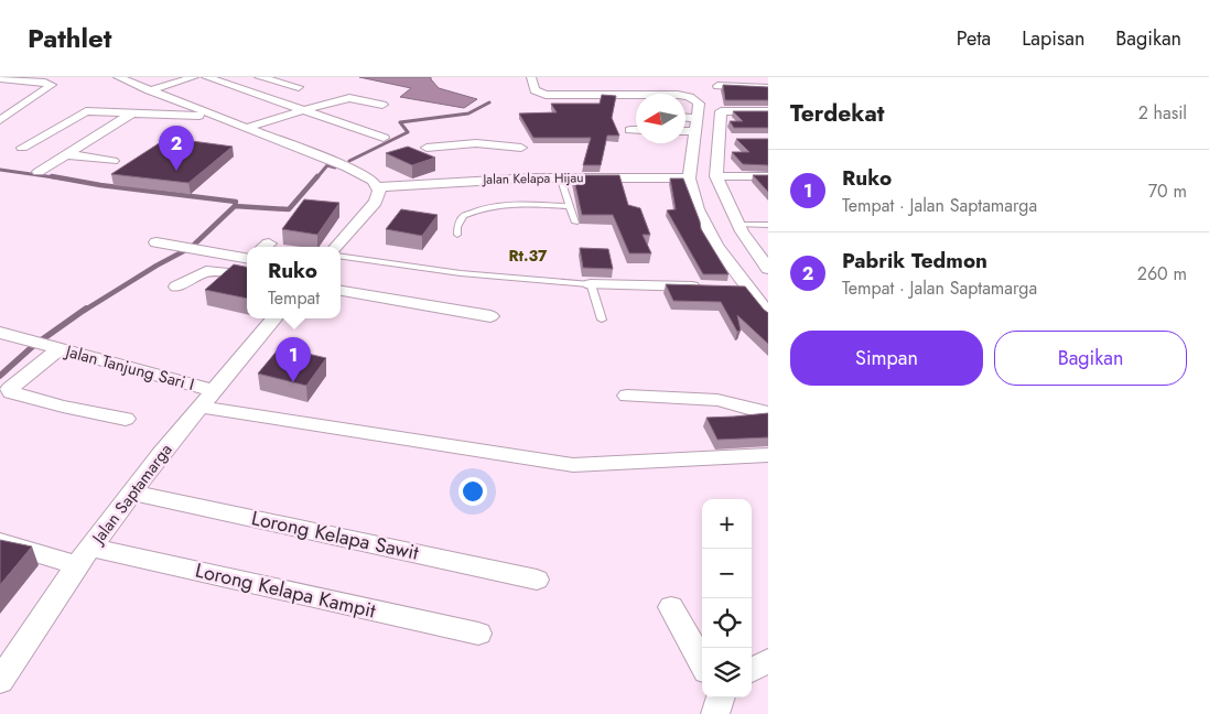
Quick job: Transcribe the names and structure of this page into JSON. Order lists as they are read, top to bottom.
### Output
{
  "streets": {
    "street": [
      "Jalan Kelapa Hijau",
      "Jalan Tanjung Sari I",
      "Jalan Saptamarga",
      "Lorong Kelapa Sawit",
      "Lorong Kelapa Kampit"
    ]
  },
  "crossings": [
    ["Jalan Tanjung Sari I", "Jalan Saptamarga"],
    ["Jalan Saptamarga", "Lorong Kelapa Sawit"],
    ["Jalan Saptamarga", "Lorong Kelapa Kampit"]
  ],
  "districts": ["Rt.37"],
  "north": "left",
  "page": {
    "header": "Pathlet",
    "nav": ["Peta", "Lapisan", "Bagikan"],
    "heading": ["Terdekat", "2 hasil"],
    "pins": ["2", "1"],
    "list": [
      {
        "mark": "1",
        "name": "Ruko",
        "note": "Tempat · Jalan Saptamarga",
        "value": "70 m"
      },
      {
        "mark": "2",
        "name": "Pabrik Tedmon",
        "note": "Tempat · Jalan Saptamarga",
        "value": "260 m"
      }
    ],
    "popup": ["Ruko", "Tempat"],
    "buttons": ["Simpan", "Bagikan"],
    "map_buttons": ["+", "−"]
  }
}
